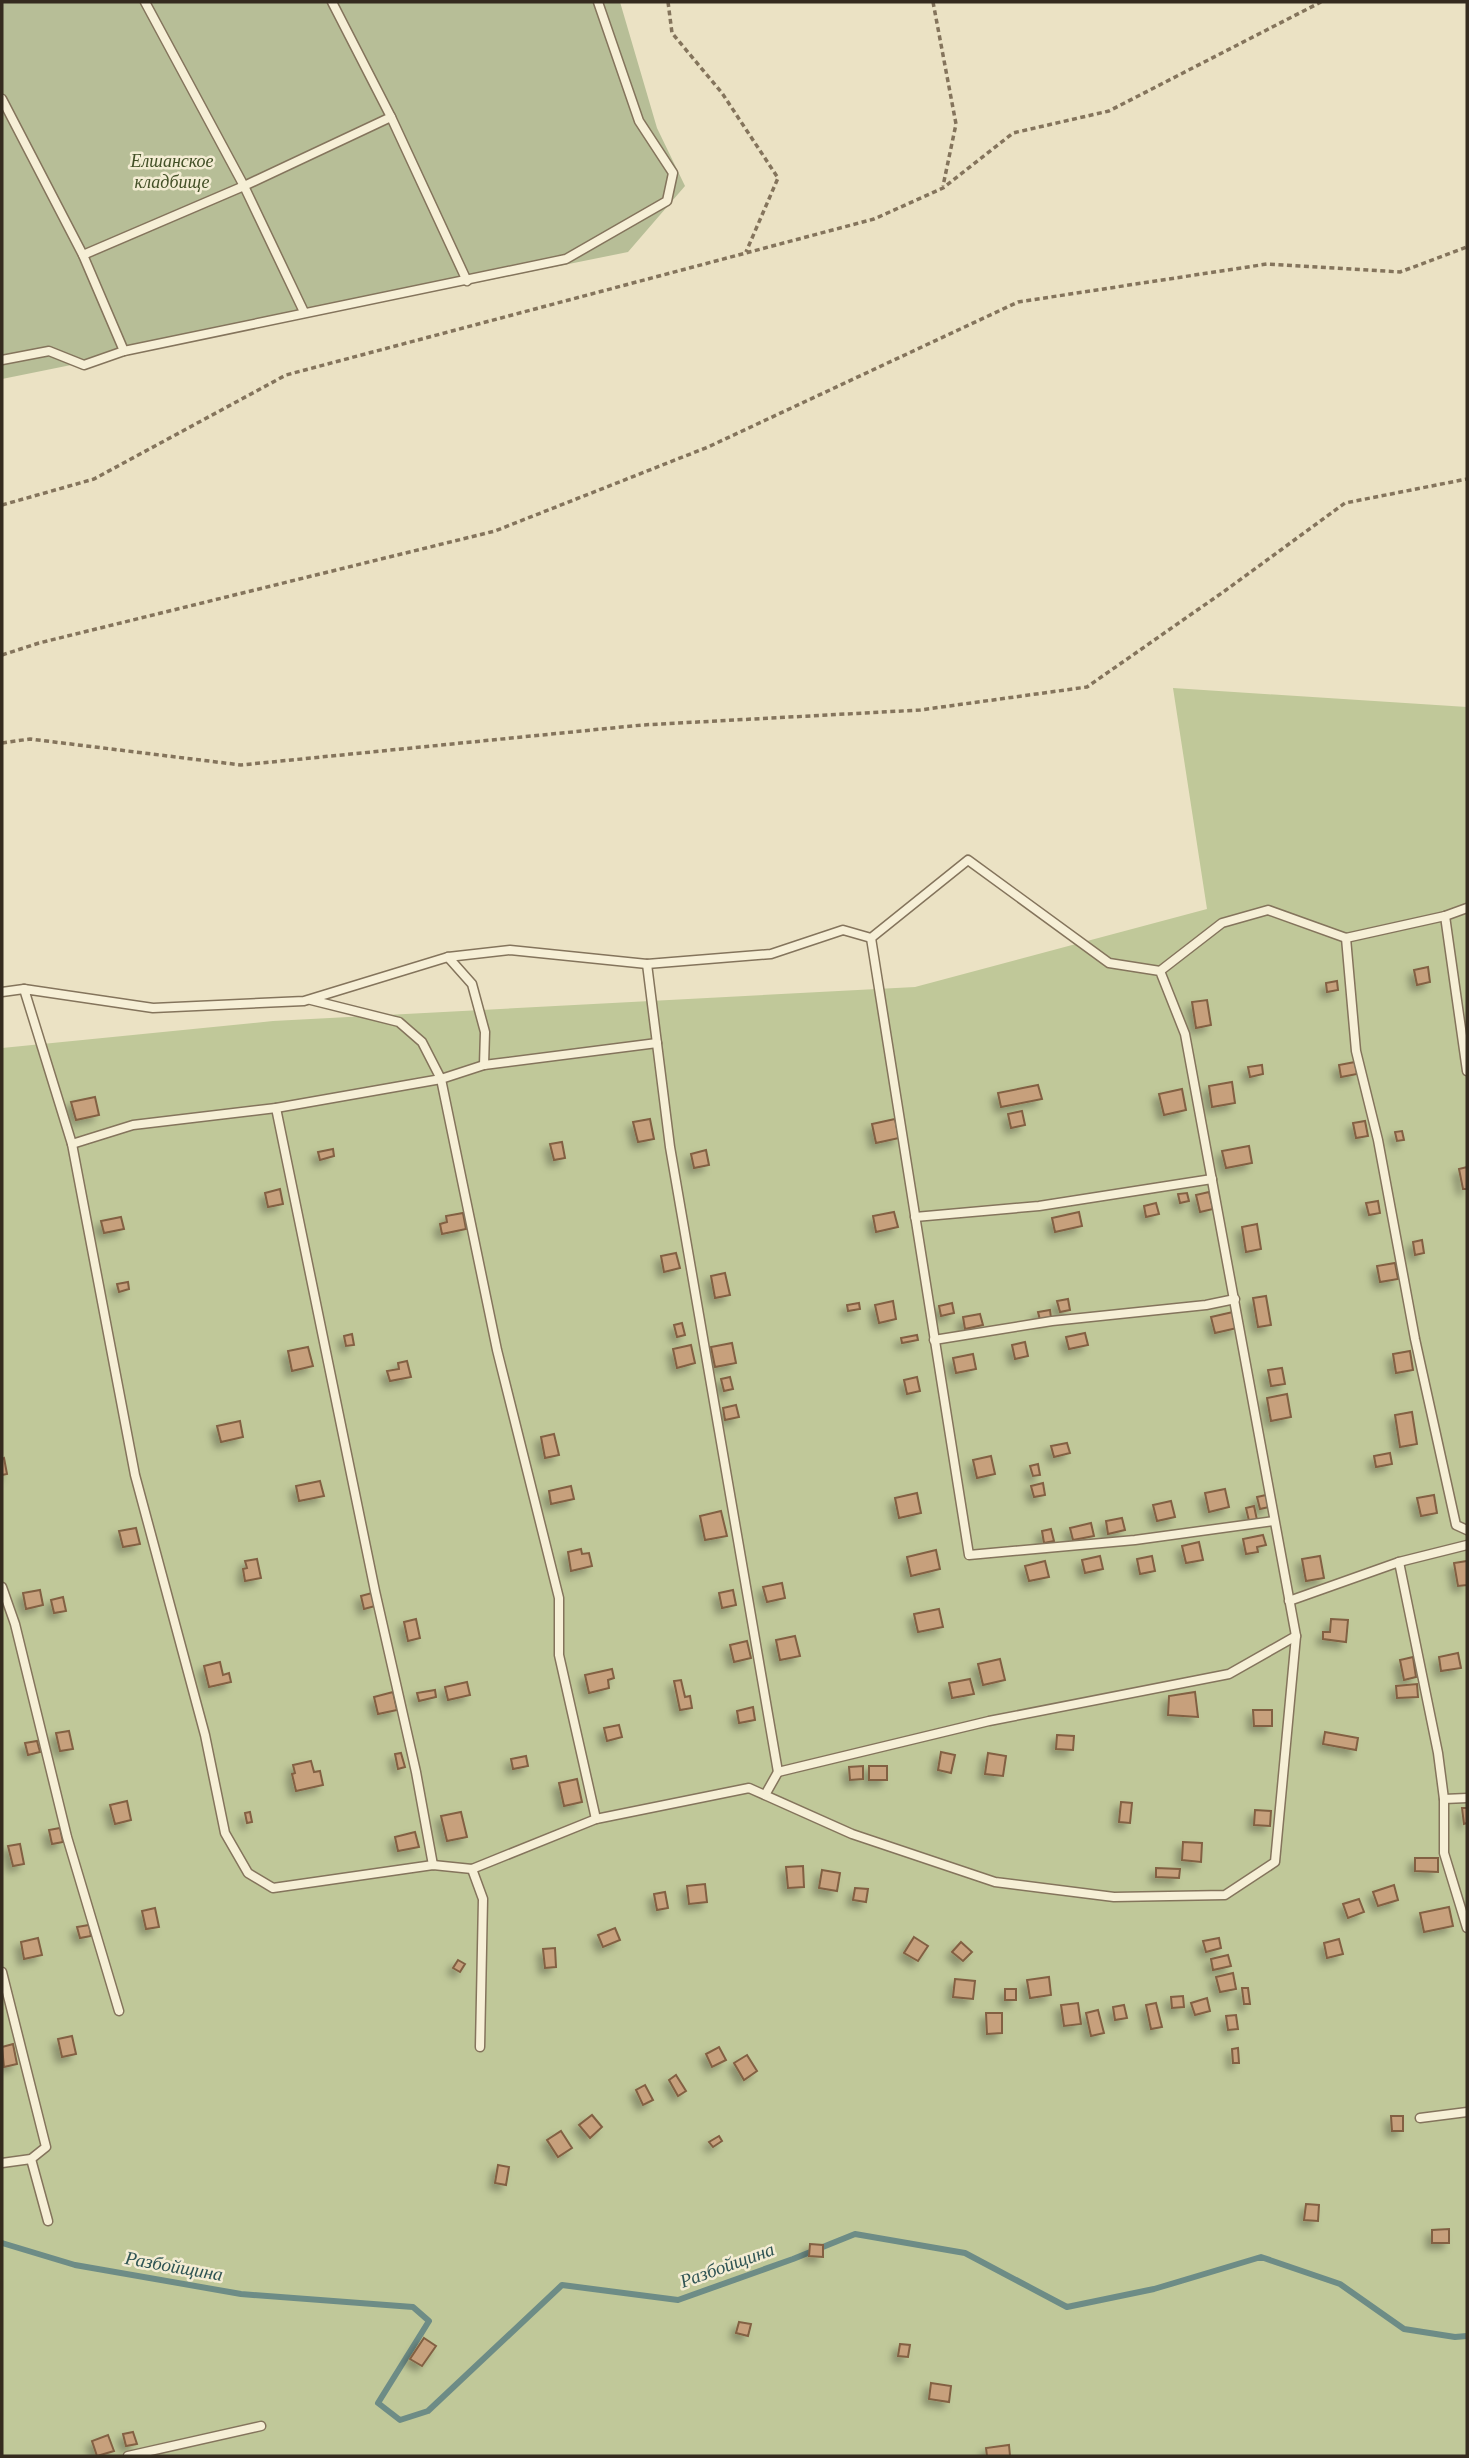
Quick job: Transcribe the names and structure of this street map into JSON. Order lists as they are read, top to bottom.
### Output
{
  "water": ["Разбойщина"],
  "parks": ["Елшанское кладбище"]
}
